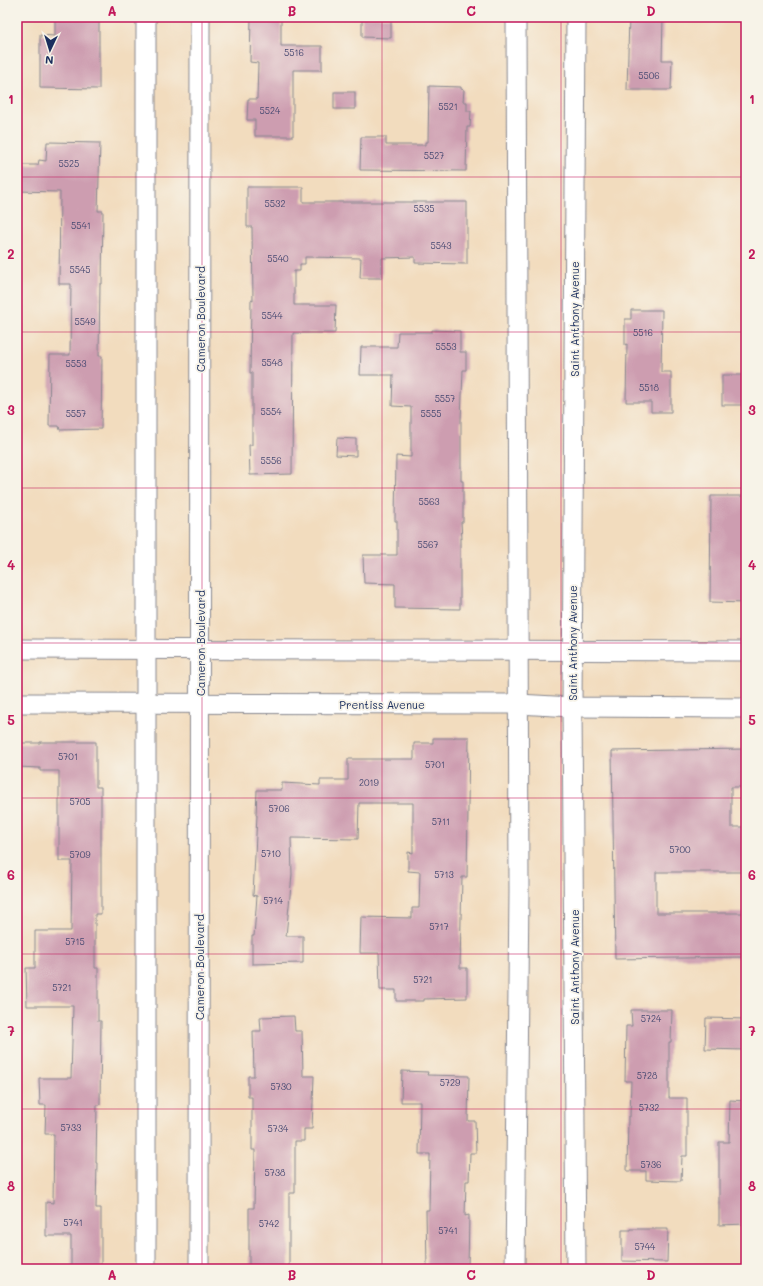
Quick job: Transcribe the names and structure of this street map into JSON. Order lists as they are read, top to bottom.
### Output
{
  "streets": {
    "street": ["Cameron Boulevard", "Saint Anthony Avenue", "Prentiss Avenue"]
  },
  "crossings": [
    ["Cameron Boulevard", "Prentiss Avenue"],
    ["Saint Anthony Avenue", "Prentiss Avenue"]
  ],
  "house_numbers": [
    "5516",
    "5506",
    "5521",
    "5524",
    "5527",
    "5525",
    "5532",
    "5535",
    "5541",
    "5543",
    "5540",
    "5545",
    "5544",
    "5549",
    "5516",
    "5553",
    "5548",
    "5553",
    "5518",
    "5557",
    "5554",
    "5557",
    "5555",
    "5556",
    "5563",
    "5567",
    "5701",
    "5701",
    "2019",
    "5705",
    "5706",
    "5711",
    "5700",
    "5710",
    "5709",
    "5713",
    "5714",
    "5717",
    "5715",
    "5721",
    "5721",
    "5724",
    "5728",
    "5729",
    "5730",
    "5732",
    "5733",
    "5734",
    "5736",
    "5738",
    "5741",
    "5742",
    "5741",
    "5744"
  ],
  "north": "bottom",
  "grid": {
    "columns": [
      "A",
      "B",
      "C",
      "D"
    ],
    "rows": [
      "1",
      "2",
      "3",
      "4",
      "5",
      "6",
      "7",
      "8"
    ]
  }
}
